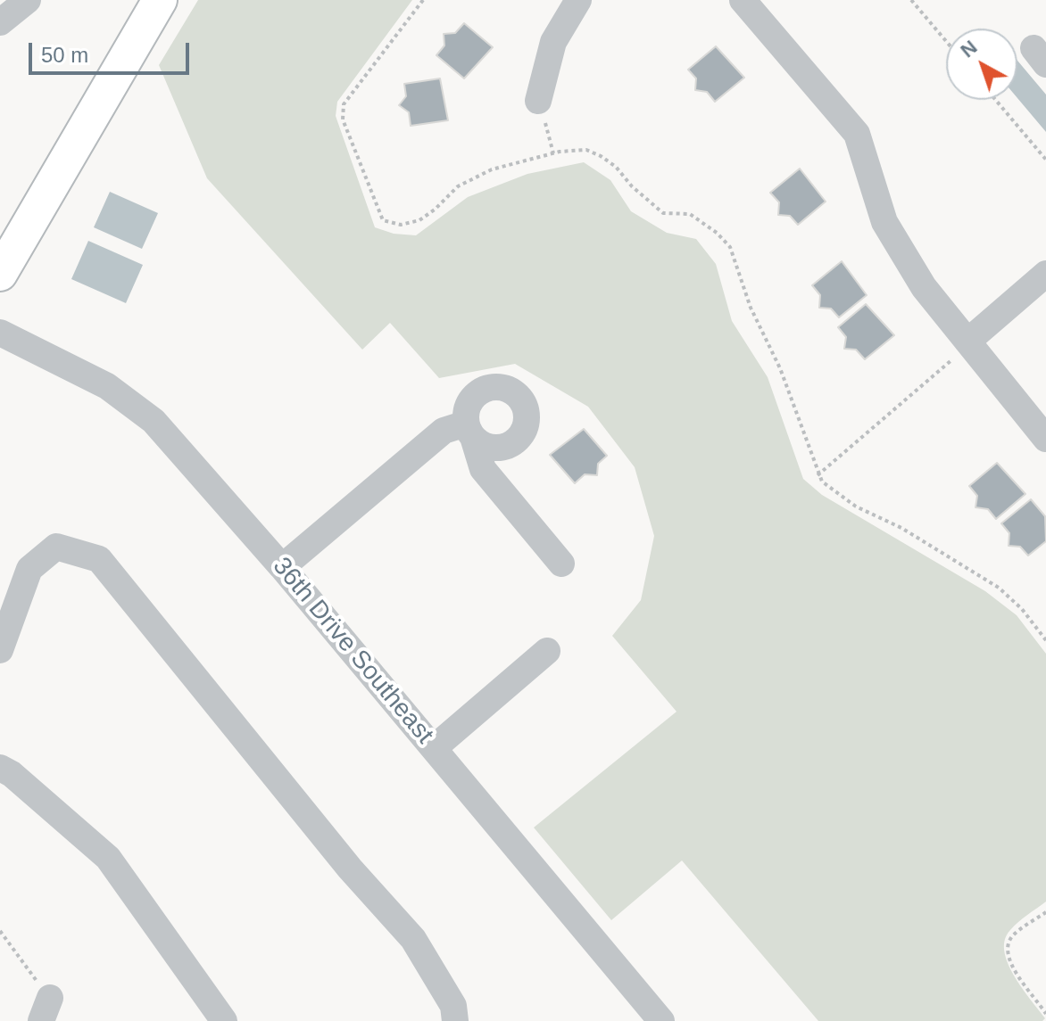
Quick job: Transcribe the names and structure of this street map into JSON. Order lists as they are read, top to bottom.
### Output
{
  "streets": {
    "street": ["36th Drive Southeast"]
  },
  "scale_bar": "50 m",
  "north": "top left"
}
